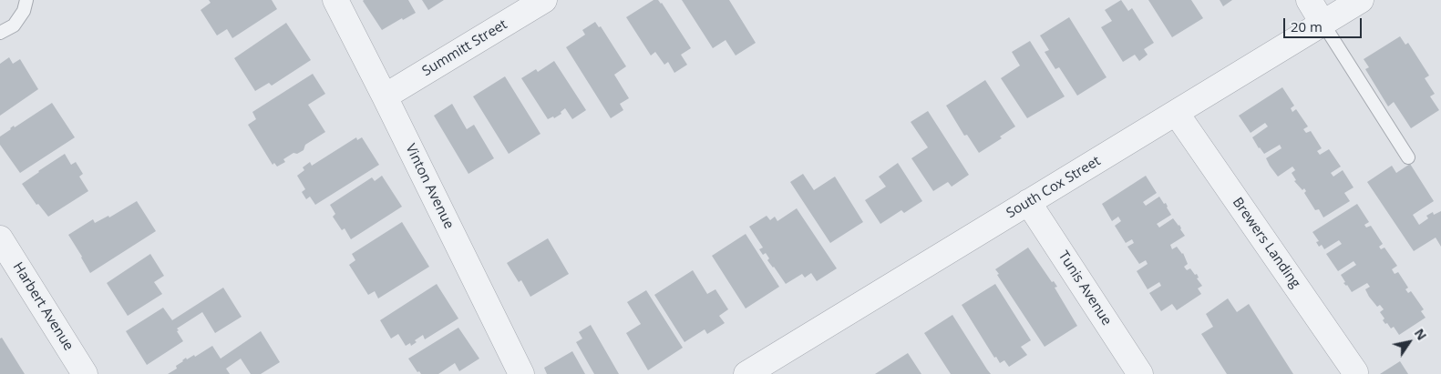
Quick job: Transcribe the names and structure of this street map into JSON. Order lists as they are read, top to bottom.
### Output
{
  "streets": {
    "street": [
      "Summitt Street",
      "Vinton Avenue",
      "South Cox Street",
      "Brewers Landing",
      "Tunis Avenue",
      "Harbert Avenue"
    ]
  },
  "crossings": [
    ["Summitt Street", "Vinton Avenue"],
    ["South Cox Street", "Brewers Landing"],
    ["South Cox Street", "Tunis Avenue"]
  ],
  "scale_bar": "20 m",
  "north": "top right"
}
